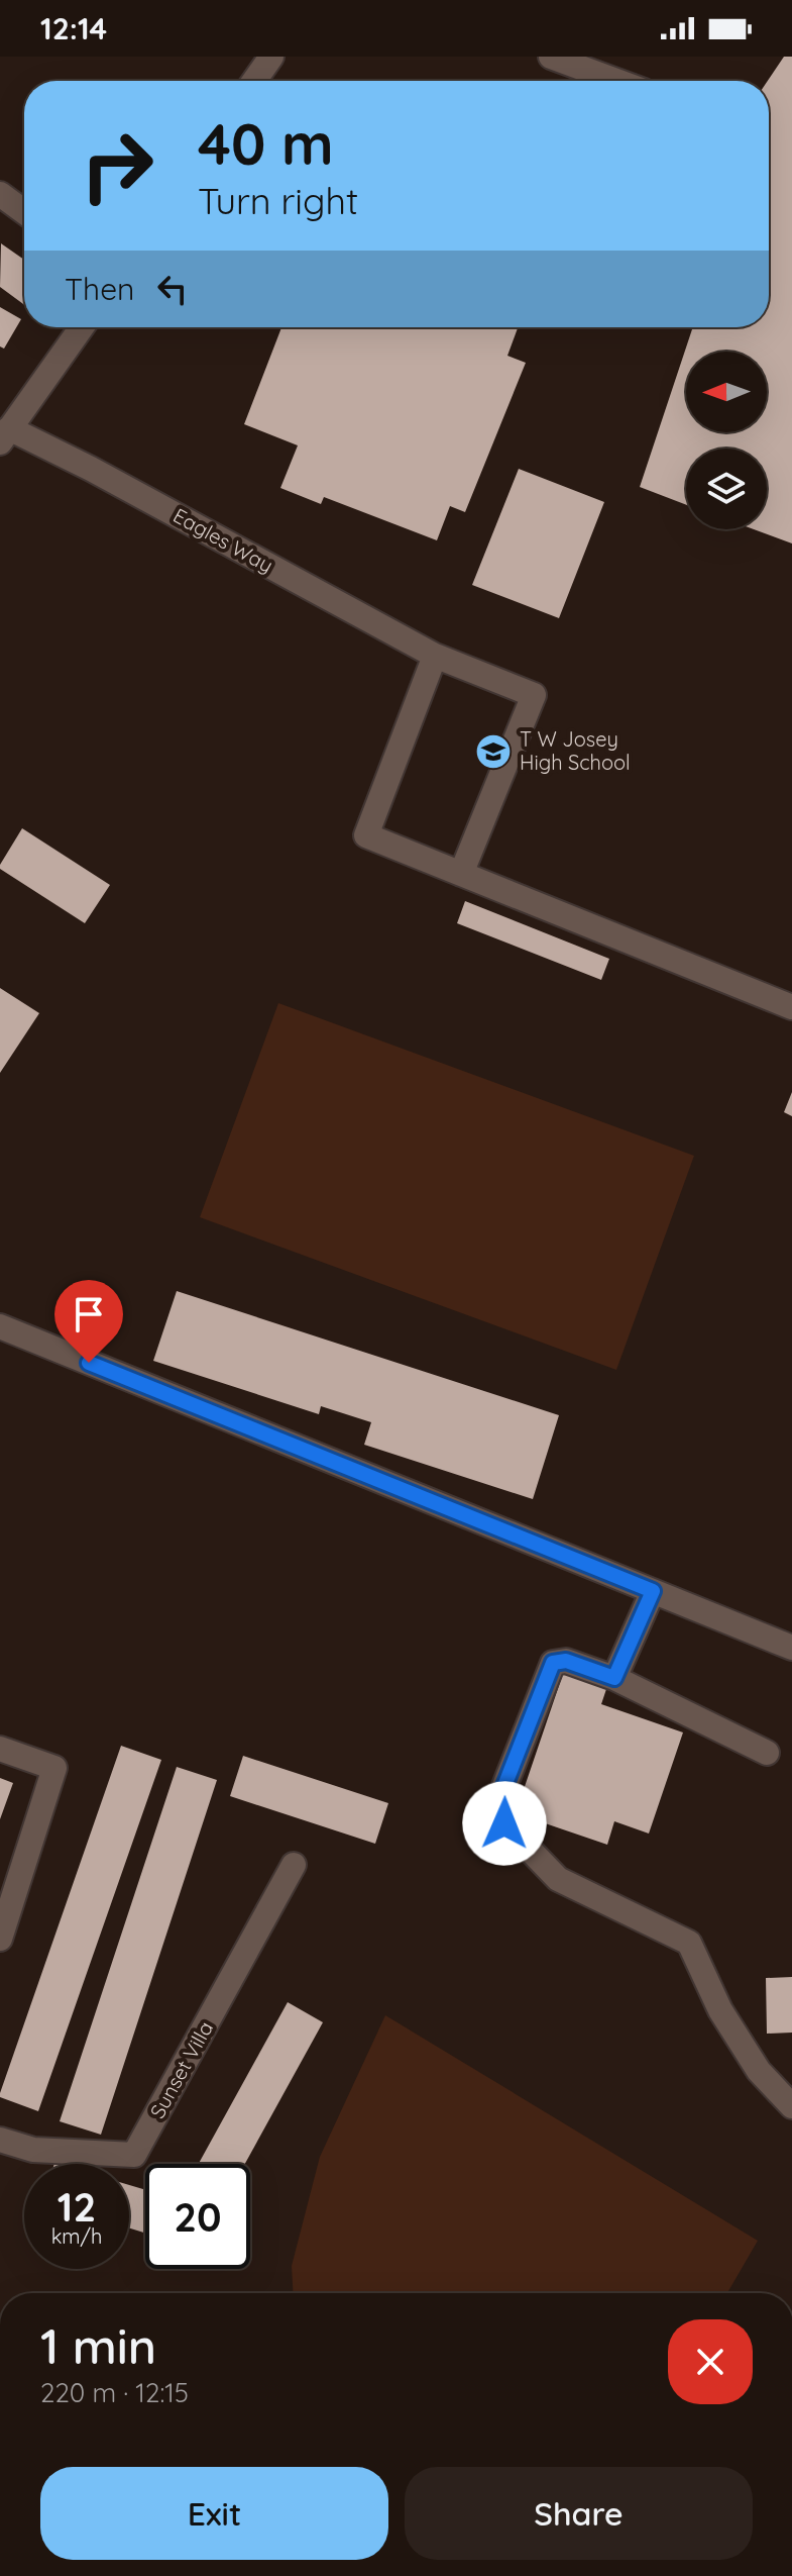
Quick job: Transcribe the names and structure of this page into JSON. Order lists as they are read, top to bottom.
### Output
{
  "streets": {
    "street": ["Eagles Way", "Sunset Villa"]
  },
  "places": {
    "school or university": ["T W Josey High School"]
  },
  "north": "left",
  "page": {
    "status": "12:14",
    "turn": ["40 m", "Turn right"],
    "then": "Then",
    "speed": "12 km/h",
    "limit": "20",
    "heading": ["1 min", "220 m · 12:15"],
    "buttons": ["Exit", "Share"]
  }
}
